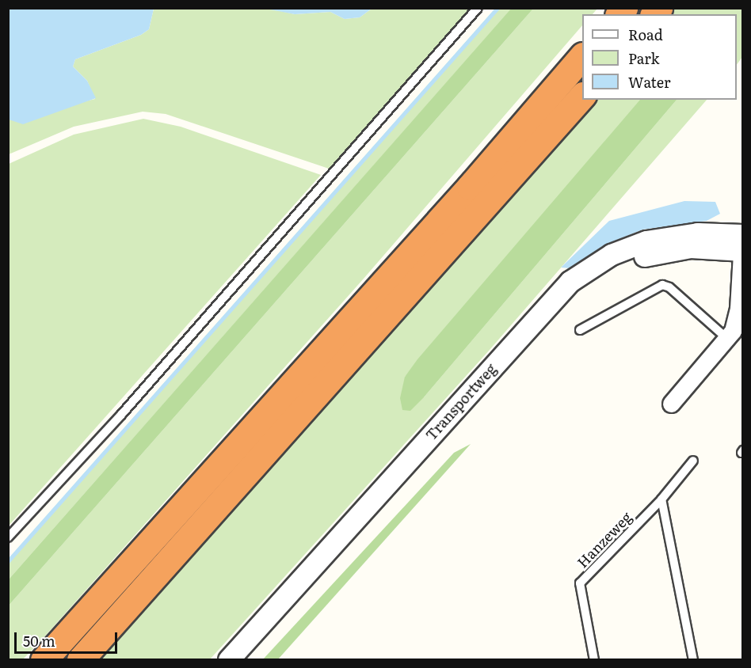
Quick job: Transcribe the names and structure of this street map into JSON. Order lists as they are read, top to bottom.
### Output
{
  "streets": {
    "street": ["Transportweg"],
    "lane": ["Hanzeweg"]
  },
  "legend": ["Road", "Park", "Water"],
  "scale_bar": "50 m"
}
